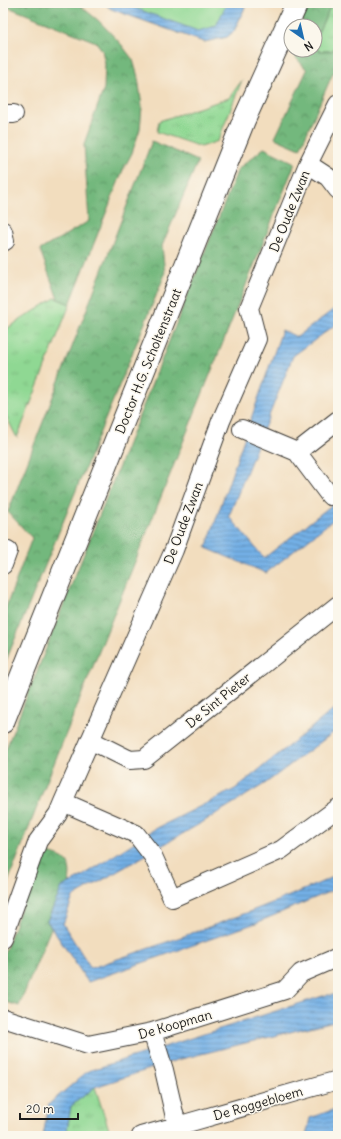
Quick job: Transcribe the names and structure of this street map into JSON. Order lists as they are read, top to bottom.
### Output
{
  "streets": {
    "main road": ["Doctor H.G. Scholtenstraat"],
    "street": [
      "De Oude Zwan",
      "De Sint Pieter",
      "De Koopman",
      "De Roggebloem"
    ]
  },
  "crossings": [
    ["De Oude Zwan", "De Sint Pieter"]
  ],
  "scale_bar": "20 m",
  "north": "bottom right"
}
